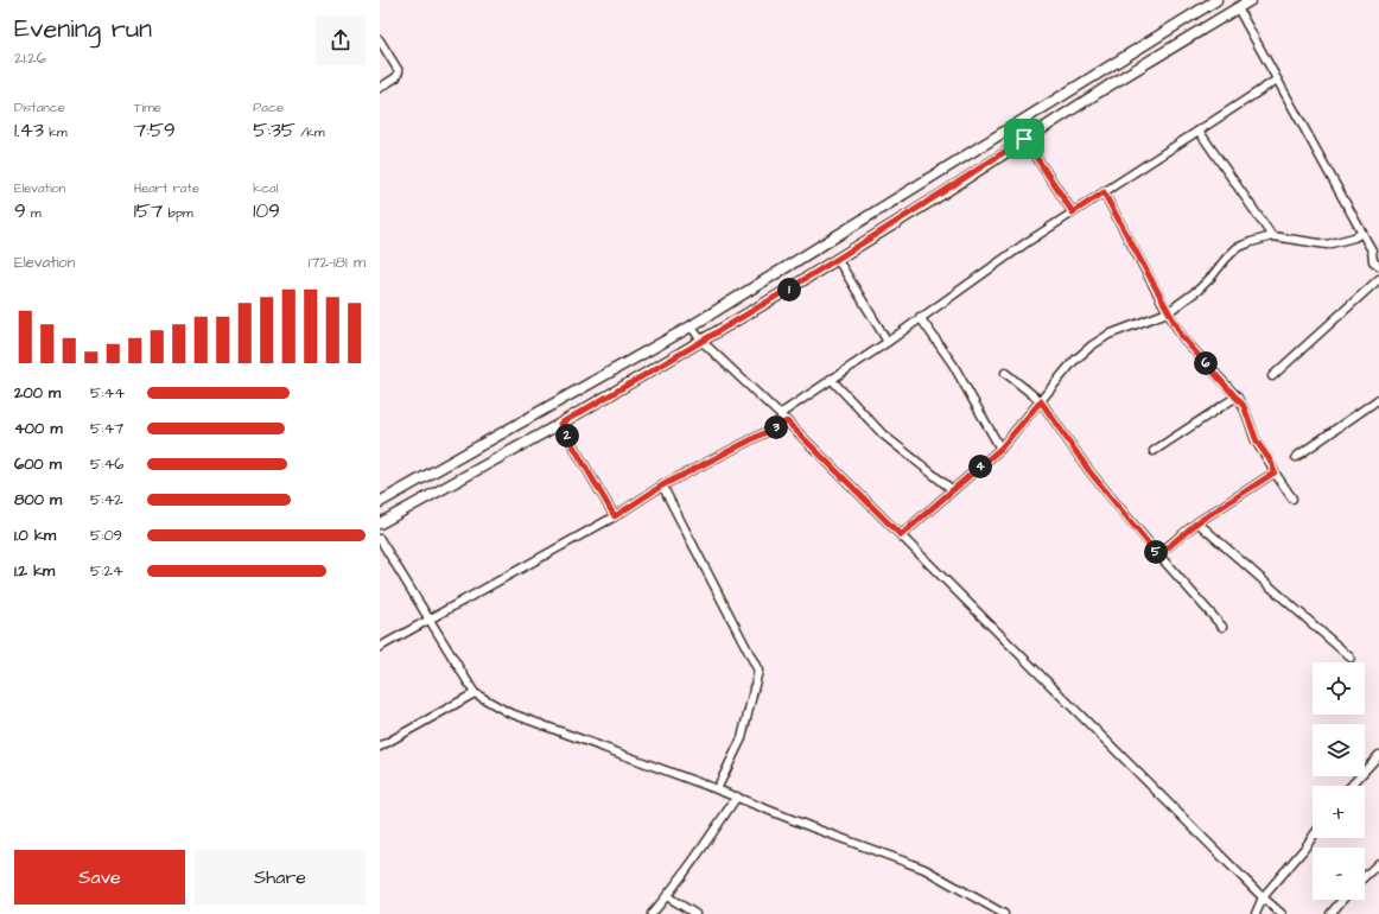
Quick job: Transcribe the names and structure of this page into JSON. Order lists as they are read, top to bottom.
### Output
{
  "page": {
    "heading": ["Evening run", "21:26"],
    "stats": [
      ["Distance", "1.43 km"],
      ["Time", "7:59"],
      ["Pace", "5:35 /km"],
      ["Elevation", "9 m"],
      ["Heart rate", "157 bpm"],
      ["kcal", "109"]
    ],
    "chart": ["Elevation", "172–181 m"],
    "pins": [
      "1",
      "6",
      "3",
      "2",
      "4",
      "5"
    ],
    "list": [
      {
        "name": "200 m",
        "note": "5:44"
      },
      {
        "name": "400 m",
        "note": "5:47"
      },
      {
        "name": "600 m",
        "note": "5:46"
      },
      {
        "name": "800 m",
        "note": "5:42"
      },
      {
        "name": "1.0 km",
        "note": "5:09"
      },
      {
        "name": "1.2 km",
        "note": "5:24"
      }
    ],
    "map_buttons": ["+", "−"],
    "buttons": ["Save", "Share"]
  }
}
